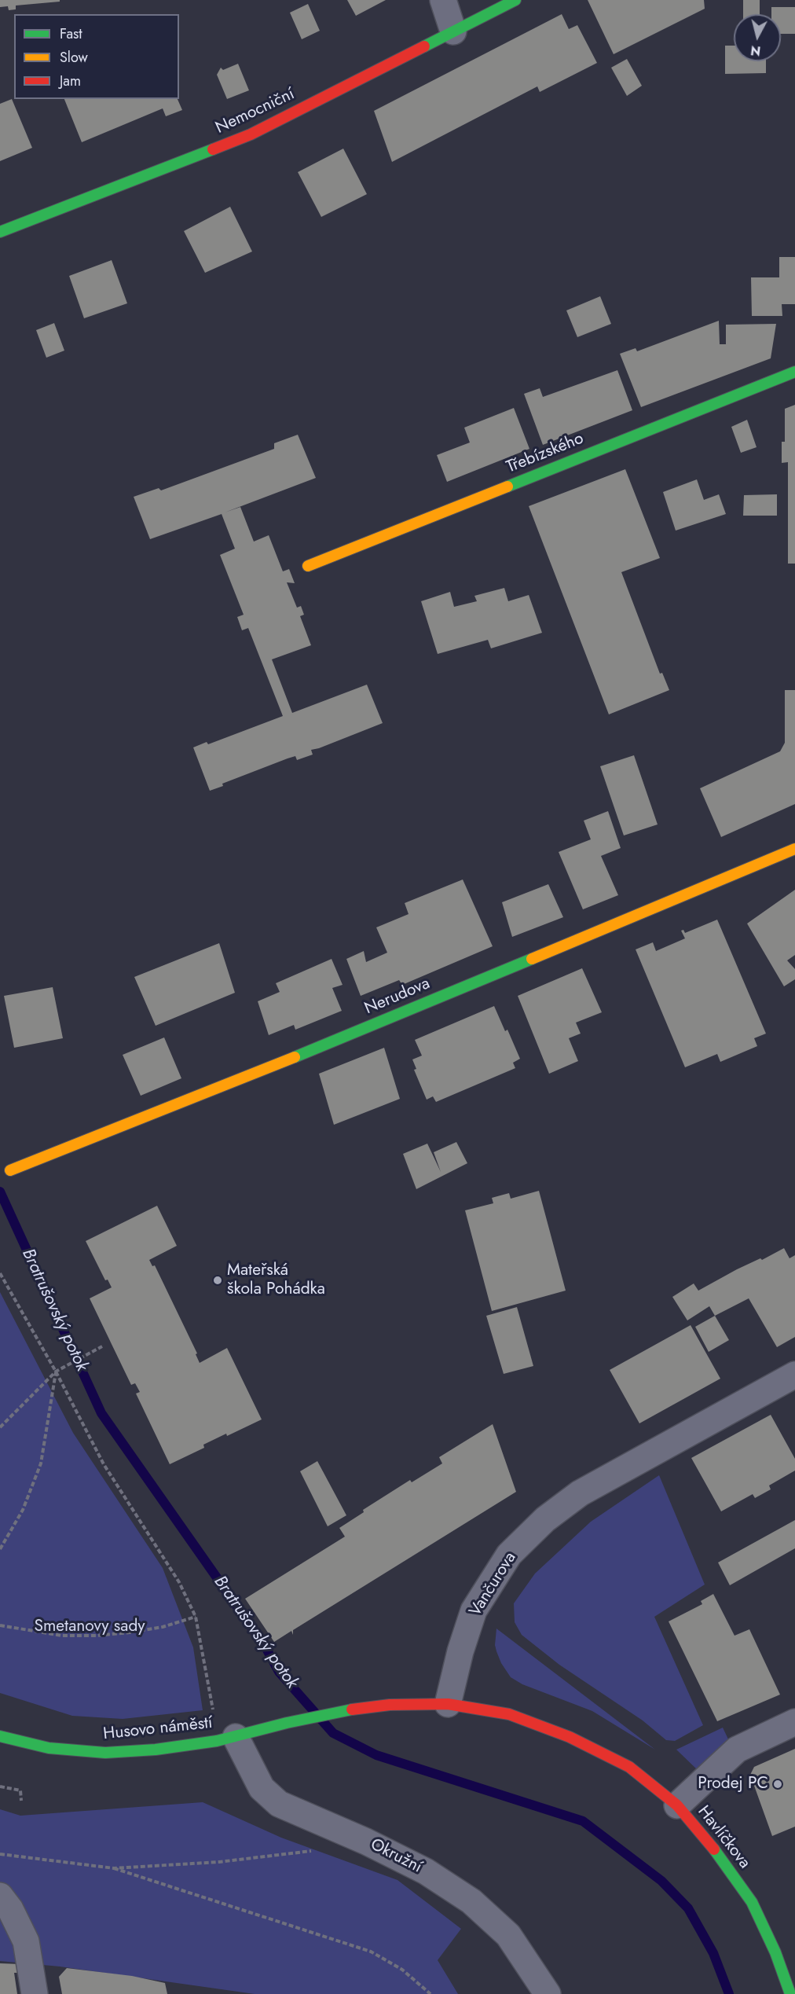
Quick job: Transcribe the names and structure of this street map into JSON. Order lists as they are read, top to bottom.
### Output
{
  "streets": {
    "street": [
      "Nemocniční",
      "Třebízského",
      "Nerudova",
      "Vančurova",
      "Husovo náměstí",
      "Havlíčkova",
      "Okružní"
    ]
  },
  "crossings": [
    ["Vančurova", "Havlíčkova"],
    ["Husovo náměstí", "Okružní"]
  ],
  "water": ["Bratrušovský potok"],
  "parks": ["Smetanovy sady"],
  "places": ["Mateřská škola Pohádka", "Prodej PC"],
  "legend": ["Fast", "Slow", "Jam"],
  "north": "bottom"
}
